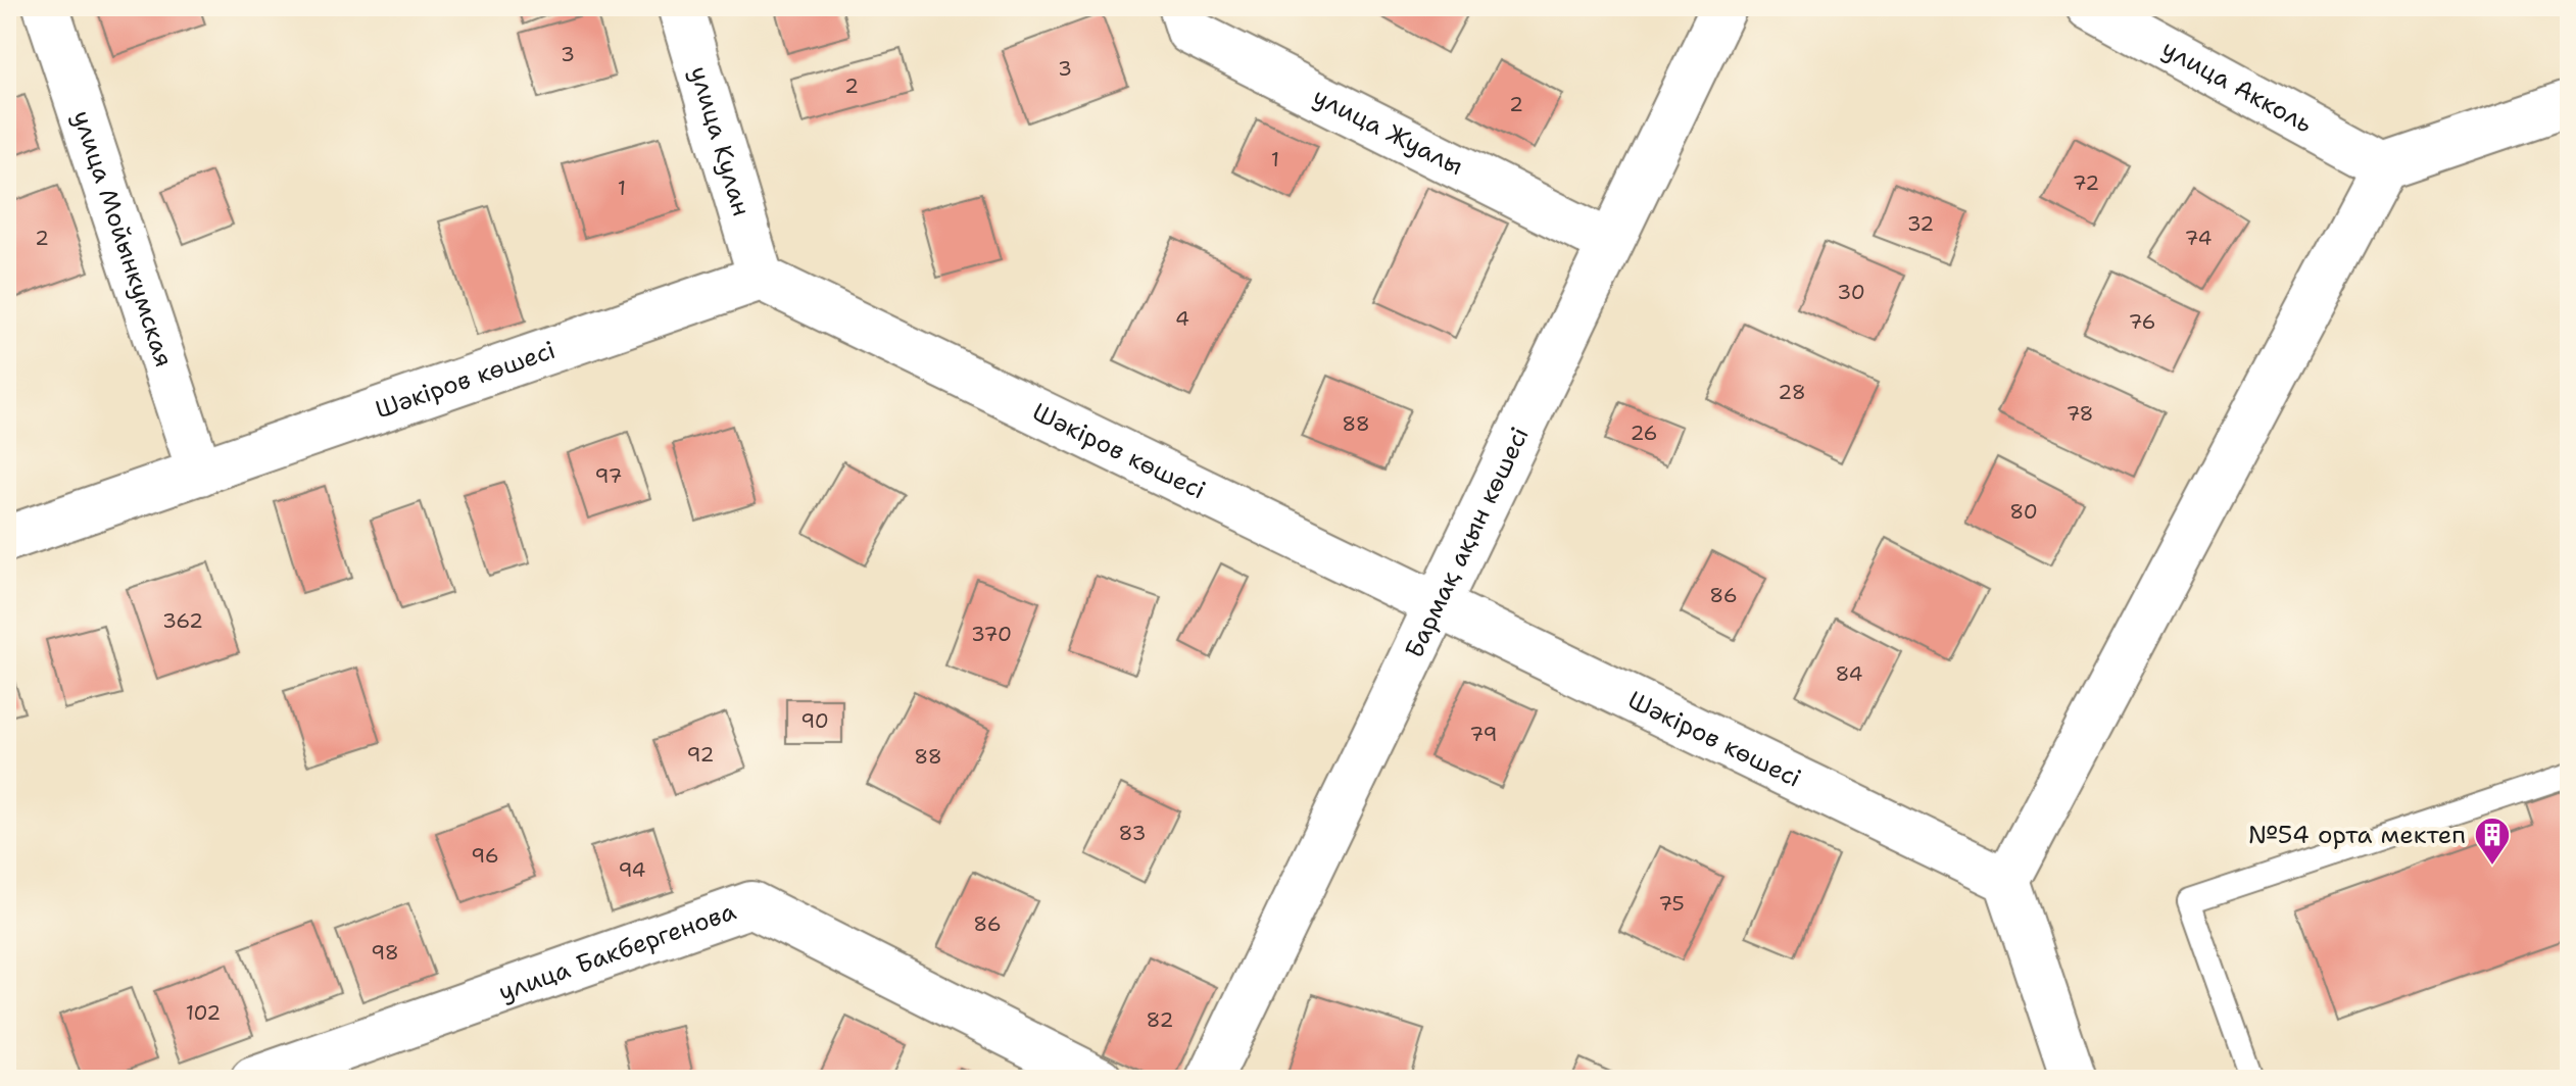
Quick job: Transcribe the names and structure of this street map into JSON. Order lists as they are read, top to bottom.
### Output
{
  "streets": {
    "street": [
      "улица Акколь",
      "улица Жуалы",
      "улица Кулан",
      "улица Мойынкумская",
      "Шәкіров көшесі",
      "Бармақ ақын көшесі",
      "улица Бакбергенова"
    ]
  },
  "crossings": [
    ["улица Жуалы", "Бармақ ақын көшесі"],
    ["улица Кулан", "Шәкіров көшесі"],
    ["улица Мойынкумская", "Шәкіров көшесі"],
    ["Шәкіров көшесі", "Бармақ ақын көшесі"]
  ],
  "places": {
    "building": ["№54 орта мектеп"]
  },
  "house_numbers": [
    "3",
    "3",
    "2",
    "2",
    "1",
    "72",
    "1",
    "32",
    "2",
    "74",
    "30",
    "4",
    "76",
    "28",
    "78",
    "88",
    "26",
    "97",
    "80",
    "86",
    "362",
    "370",
    "84",
    "90",
    "79",
    "92",
    "88",
    "83",
    "96",
    "94",
    "75",
    "86",
    "98",
    "102",
    "82"
  ]
}
